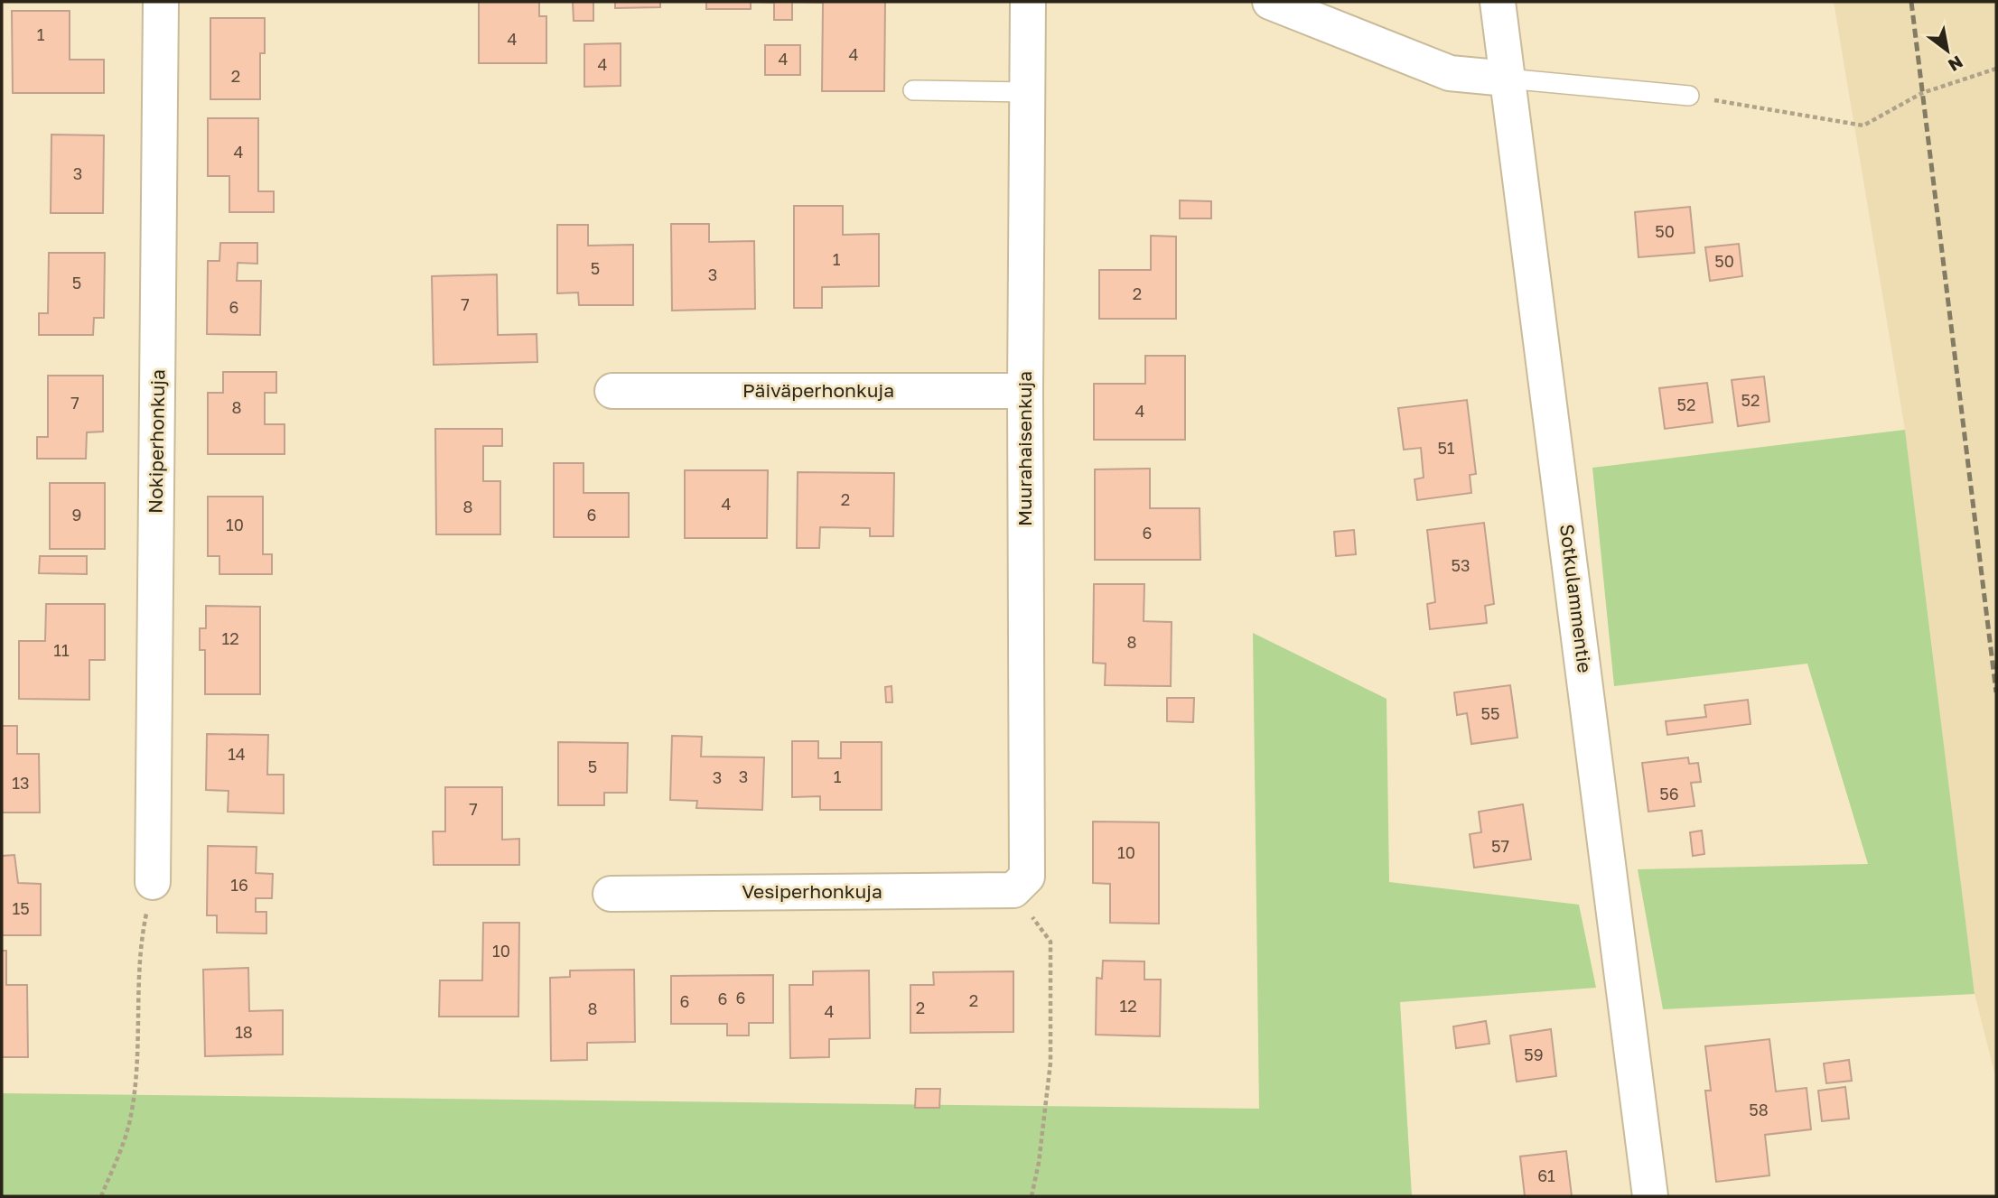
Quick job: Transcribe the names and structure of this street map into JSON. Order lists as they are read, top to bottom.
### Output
{
  "streets": {
    "street": [
      "Päiväperhonkuja",
      "Nokiperhonkuja",
      "Muurahaisenkuja",
      "Sotkulammentie",
      "Vesiperhonkuja"
    ]
  },
  "crossings": [
    ["Päiväperhonkuja", "Muurahaisenkuja"],
    ["Muurahaisenkuja", "Vesiperhonkuja"]
  ],
  "house_numbers": [
    "1",
    "4",
    "4",
    "4",
    "4",
    "2",
    "4",
    "3",
    "50",
    "1",
    "50",
    "5",
    "3",
    "5",
    "2",
    "7",
    "6",
    "52",
    "7",
    "52",
    "8",
    "4",
    "51",
    "2",
    "4",
    "8",
    "9",
    "6",
    "10",
    "6",
    "53",
    "12",
    "8",
    "11",
    "55",
    "14",
    "5",
    "3",
    "1",
    "3",
    "13",
    "56",
    "7",
    "57",
    "10",
    "16",
    "15",
    "10",
    "6",
    "6",
    "2",
    "6",
    "12",
    "2",
    "8",
    "4",
    "18",
    "59",
    "58",
    "61"
  ],
  "north": "bottom right"
}
